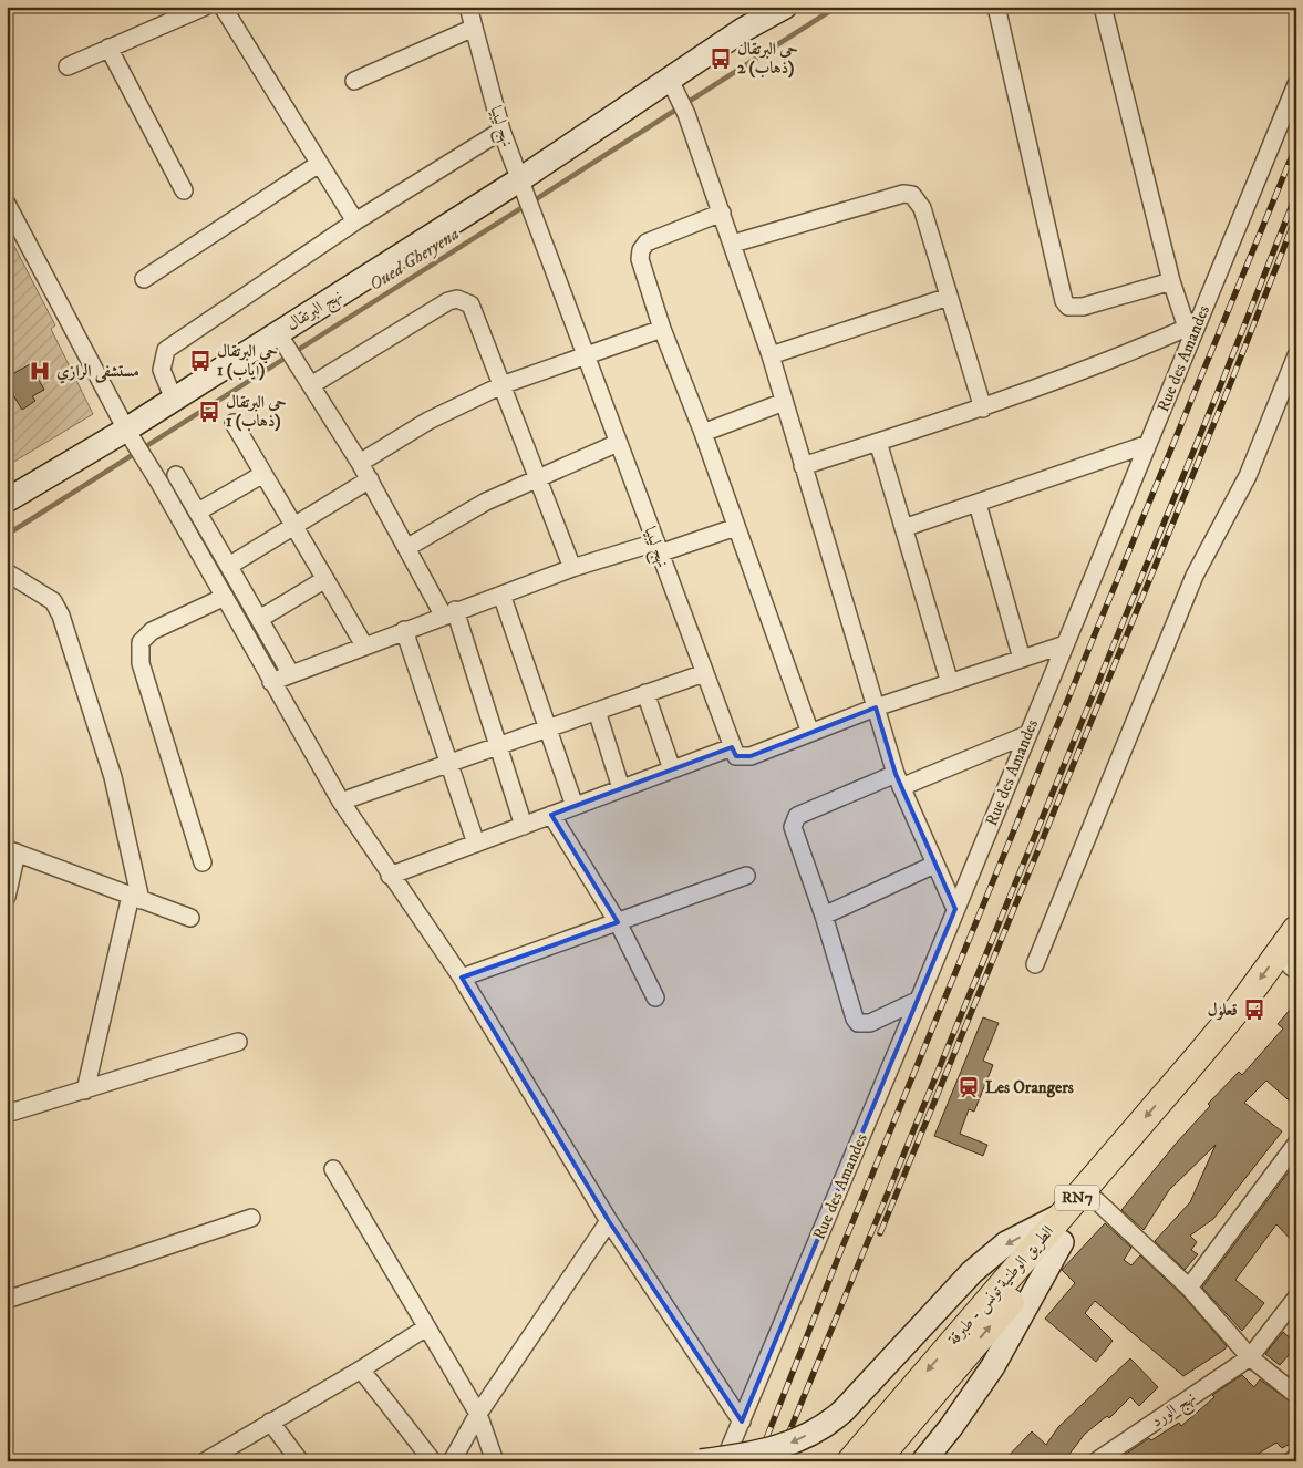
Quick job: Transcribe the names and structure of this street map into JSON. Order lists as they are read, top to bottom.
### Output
{
  "streets": {
    "main road": ["RN7", "الطريق الوطنية تونس - طبرقة"],
    "street": [
      "نهج ليبيا",
      "نهج البرتقال",
      "Rue des Amandes",
      "نهج الورد"
    ]
  },
  "crossings": [
    ["نهج ليبيا", "نهج البرتقال"]
  ],
  "water": ["Oued Gheryena"],
  "places": {
    "bus stop": [
      "حي البرتقال 2 (ذهاب)",
      "حي البرتقال 1 (إياب)",
      "حي البرتقال 1 (ذهاب)",
      "قعلول"
    ],
    "hospital": ["مستشفى الرازي"],
    "station": ["Les Orangers"]
  }
}
